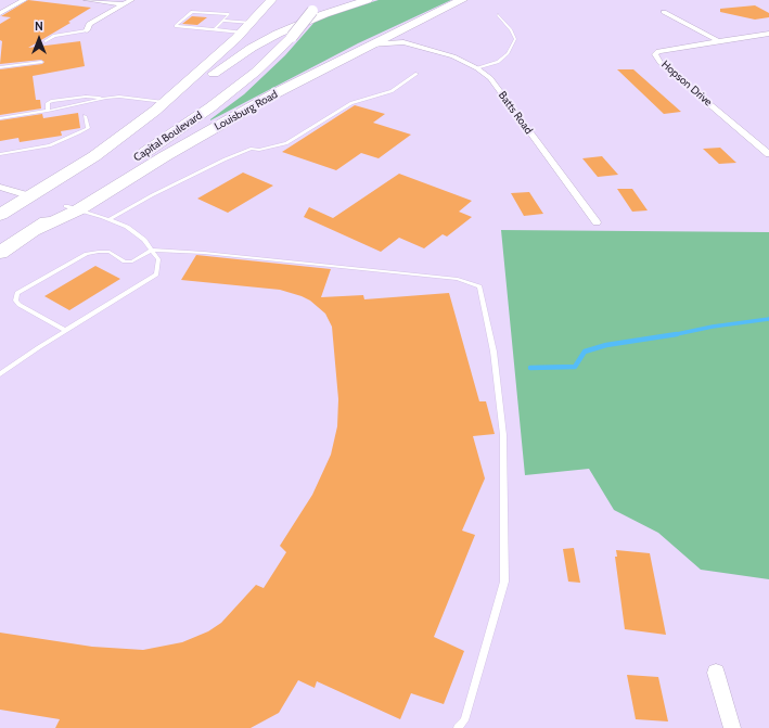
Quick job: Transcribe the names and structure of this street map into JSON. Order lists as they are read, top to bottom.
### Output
{
  "streets": {
    "highway": ["Louisburg Road", "Capital Boulevard"],
    "street": ["Hopson Drive", "Batts Road"]
  },
  "crossings": [
    ["Louisburg Road", "Batts Road"],
    ["Louisburg Road", "Capital Boulevard"]
  ],
  "north": "top"
}
